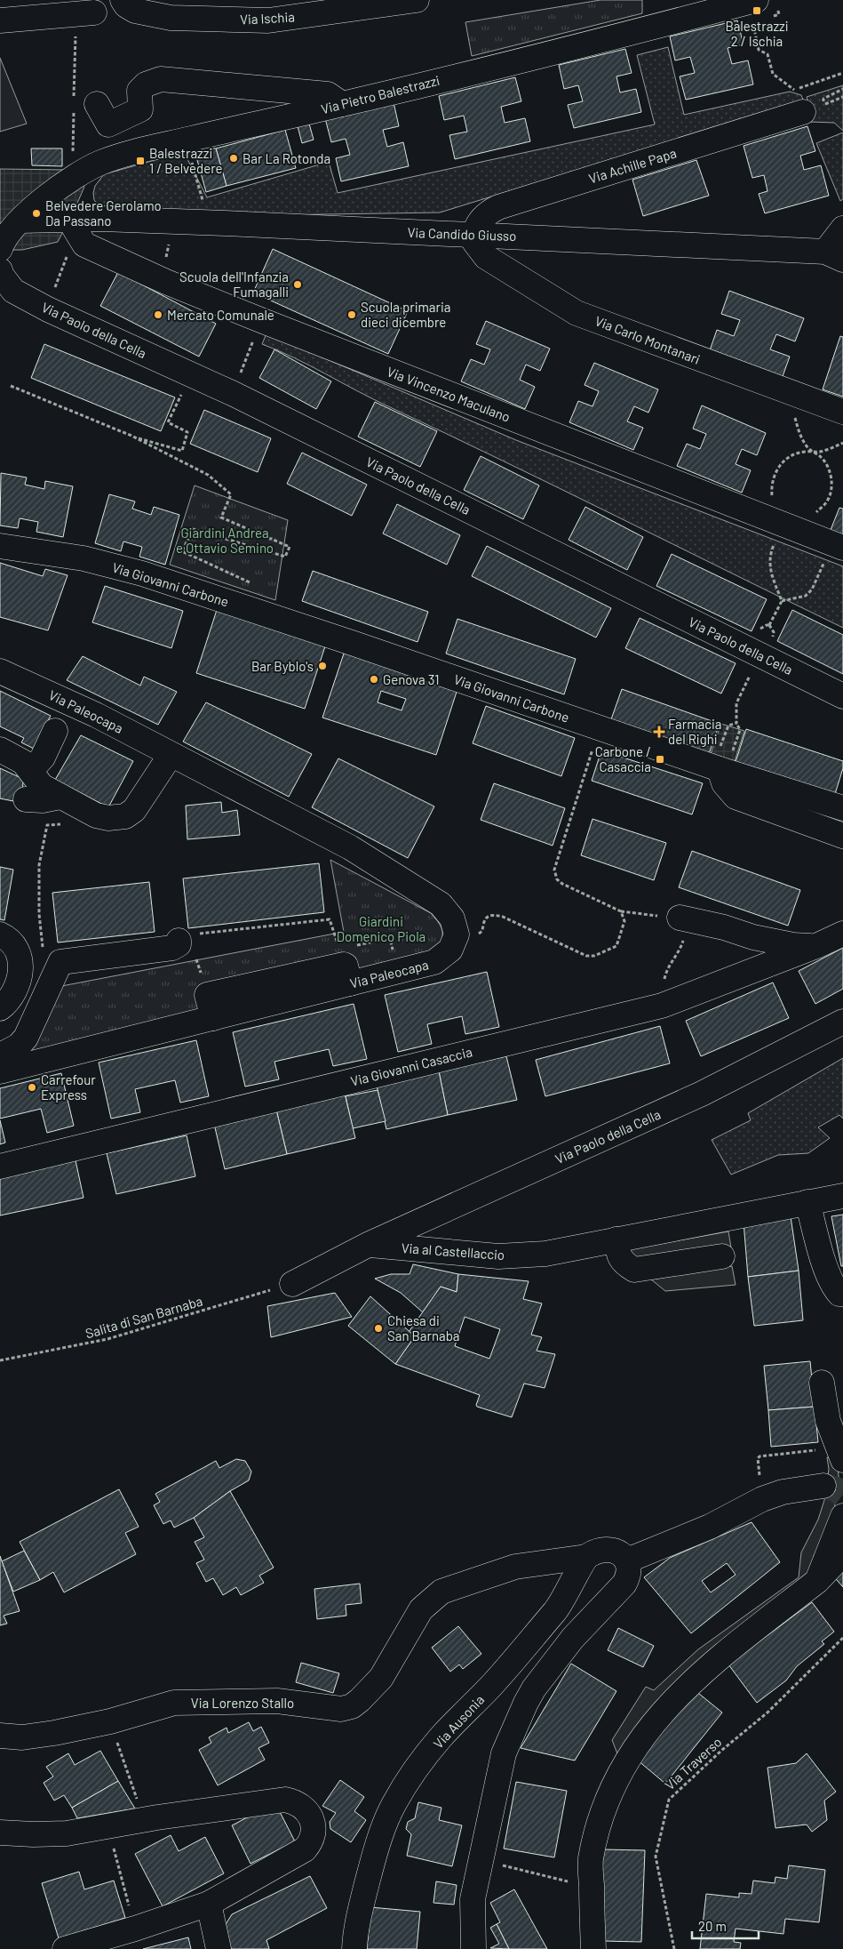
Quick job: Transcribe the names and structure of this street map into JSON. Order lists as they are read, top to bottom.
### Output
{
  "streets": {
    "street": [
      "Via Ischia",
      "Via Pietro Balestrazzi",
      "Via Achille Papa",
      "Via Candido Giusso",
      "Via Paolo della Cella",
      "Via Carlo Montanari",
      "Via Vincenzo Maculano",
      "Via Giovanni Carbone",
      "Via Paleocapa",
      "Via Giovanni Casaccia",
      "Via al Castellaccio",
      "Via Lorenzo Stallo",
      "Via Ausonia"
    ],
    "path": ["Salita di San Barnaba", "Via Traverso"]
  },
  "crossings": [
    ["Via Achille Papa", "Via Candido Giusso"],
    ["Via Achille Papa", "Via Carlo Montanari"],
    ["Via Candido Giusso", "Via Carlo Montanari"],
    ["Via Candido Giusso", "Via Vincenzo Maculano"],
    ["Via Paolo della Cella", "Via al Castellaccio"],
    ["Via Paolo della Cella", "Salita di San Barnaba"],
    ["Via Lorenzo Stallo", "Via Ausonia"]
  ],
  "parks": ["Giardini Andrea e Ottavio Semino", "Giardini Domenico Piola"],
  "places": {
    "transit": ["Balestrazzi 2 / Ischia", "Balestrazzi 1 / Belvedere", "Carbone / Casaccia"],
    "other": [
      "Bar La Rotonda",
      "Belvedere Gerolamo Da Passano",
      "Scuola dell'Infanzia Fumagalli",
      "Mercato Comunale",
      "Scuola primaria dieci dicembre",
      "Bar Byblo's",
      "Genova 31",
      "Carrefour Express",
      "Chiesa di San Barnaba"
    ],
    "health": ["Farmacia del Righi"]
  },
  "scale_bar": "20 m"
}
